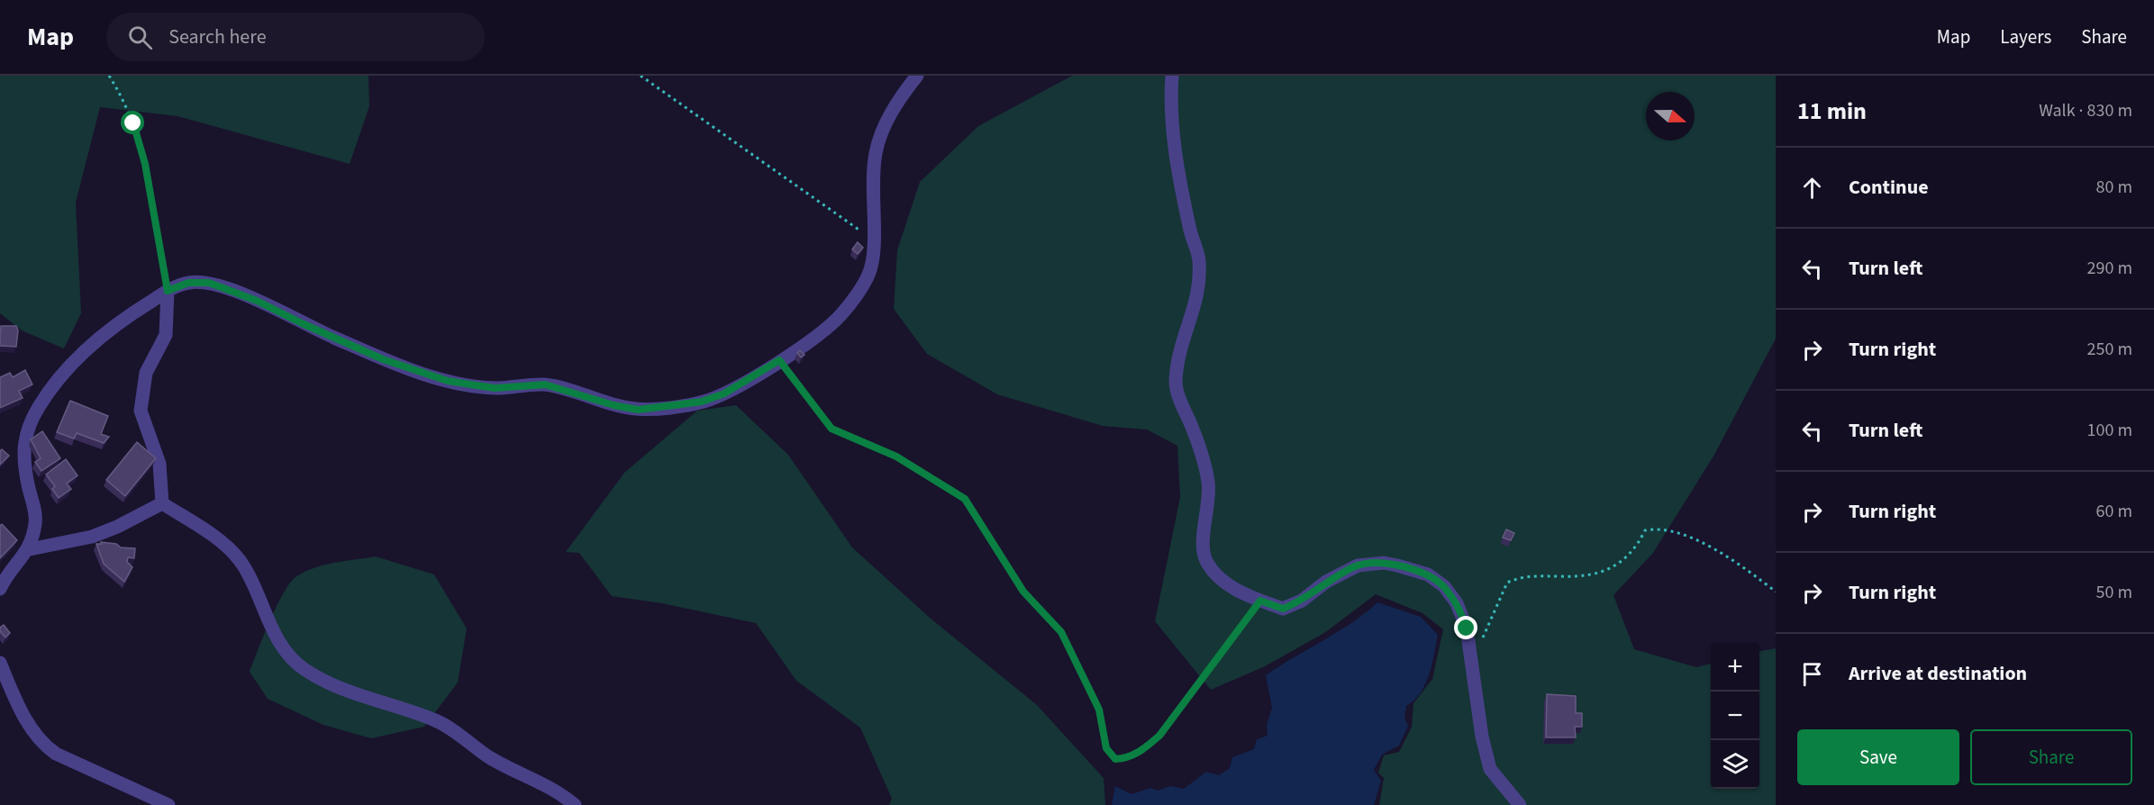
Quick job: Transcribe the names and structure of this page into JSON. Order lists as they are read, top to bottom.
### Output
{
  "north": "right",
  "page": {
    "header": "Map",
    "search": "Search here",
    "nav": ["Map", "Layers", "Share"],
    "heading": ["11 min", "Walk · 830 m"],
    "list": [
      ["Continue", "80 m"],
      ["Turn left", "290 m"],
      ["Turn right", "250 m"],
      ["Turn left", "100 m"],
      ["Turn right", "60 m"],
      ["Turn right", "50 m"],
      "Arrive at destination"
    ],
    "map_buttons": ["+", "−"],
    "buttons": ["Save", "Share"]
  }
}
